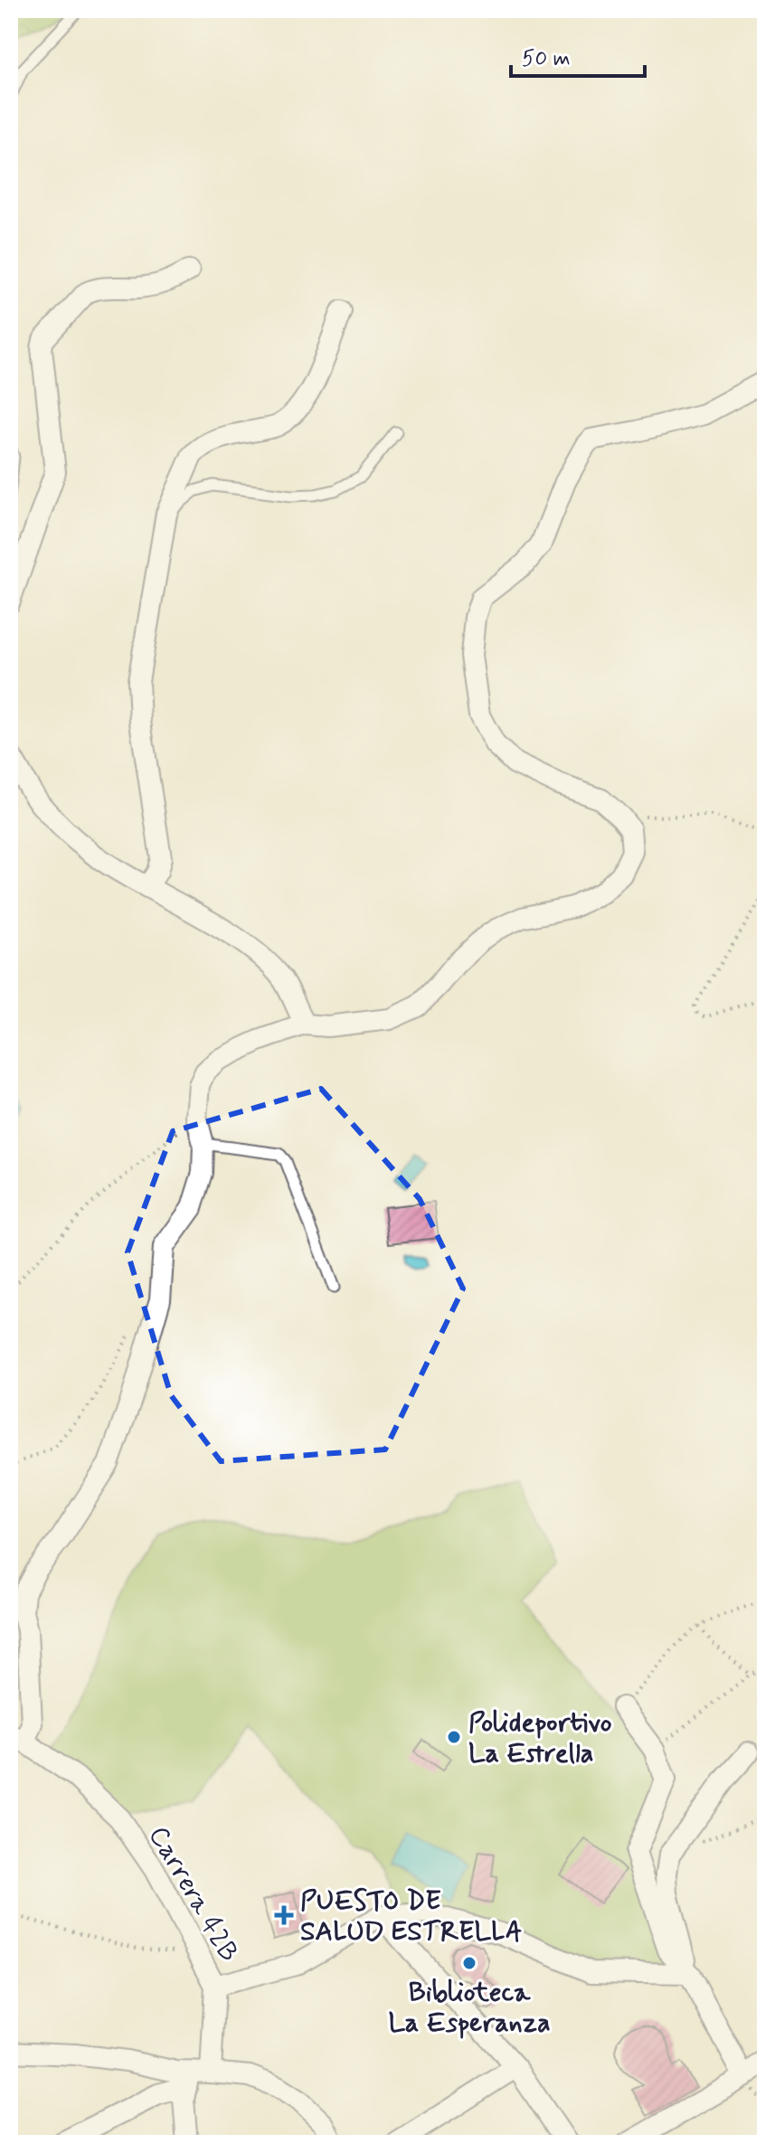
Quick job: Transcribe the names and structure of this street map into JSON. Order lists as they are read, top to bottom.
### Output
{
  "streets": {
    "street": ["Carrera 42B"]
  },
  "places": {
    "other": ["Polideportivo La Estrella", "Biblioteca La Esperanza"],
    "health": ["PUESTO DE SALUD ESTRELLA"]
  },
  "scale_bar": "50 m"
}
